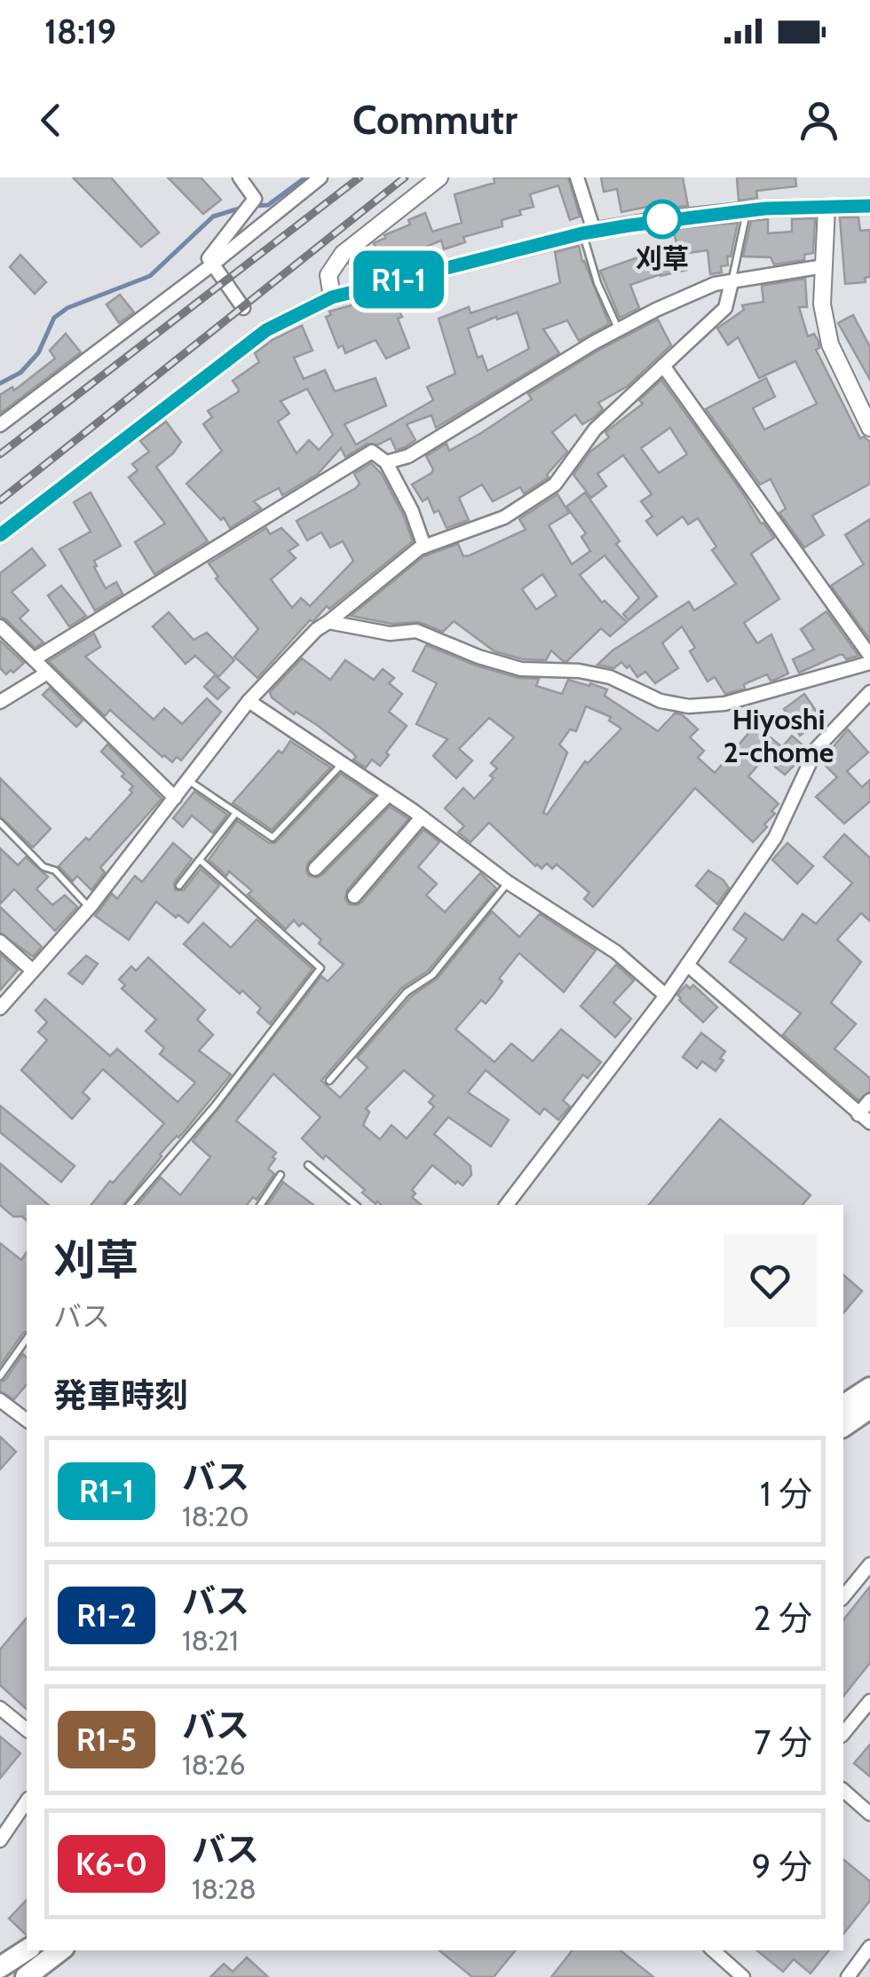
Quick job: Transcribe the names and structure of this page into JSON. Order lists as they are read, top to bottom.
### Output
{
  "districts": ["Hiyoshi 2-chome"],
  "places": ["刈草"],
  "lines": ["bus line R1-1"],
  "page": {
    "status": "18:19",
    "header": "Commutr",
    "on_map": "R1-1",
    "heading": [
      ["刈草", "バス"],
      "発車時刻"
    ],
    "list": [
      {
        "mark": "R1-1",
        "name": "バス",
        "note": "18:20",
        "value": "1 分"
      },
      {
        "mark": "R1-2",
        "name": "バス",
        "note": "18:21",
        "value": "2 分"
      },
      {
        "mark": "R1-5",
        "name": "バス",
        "note": "18:26",
        "value": "7 分"
      },
      {
        "mark": "K6-0",
        "name": "バス",
        "note": "18:28",
        "value": "9 分"
      }
    ]
  }
}
